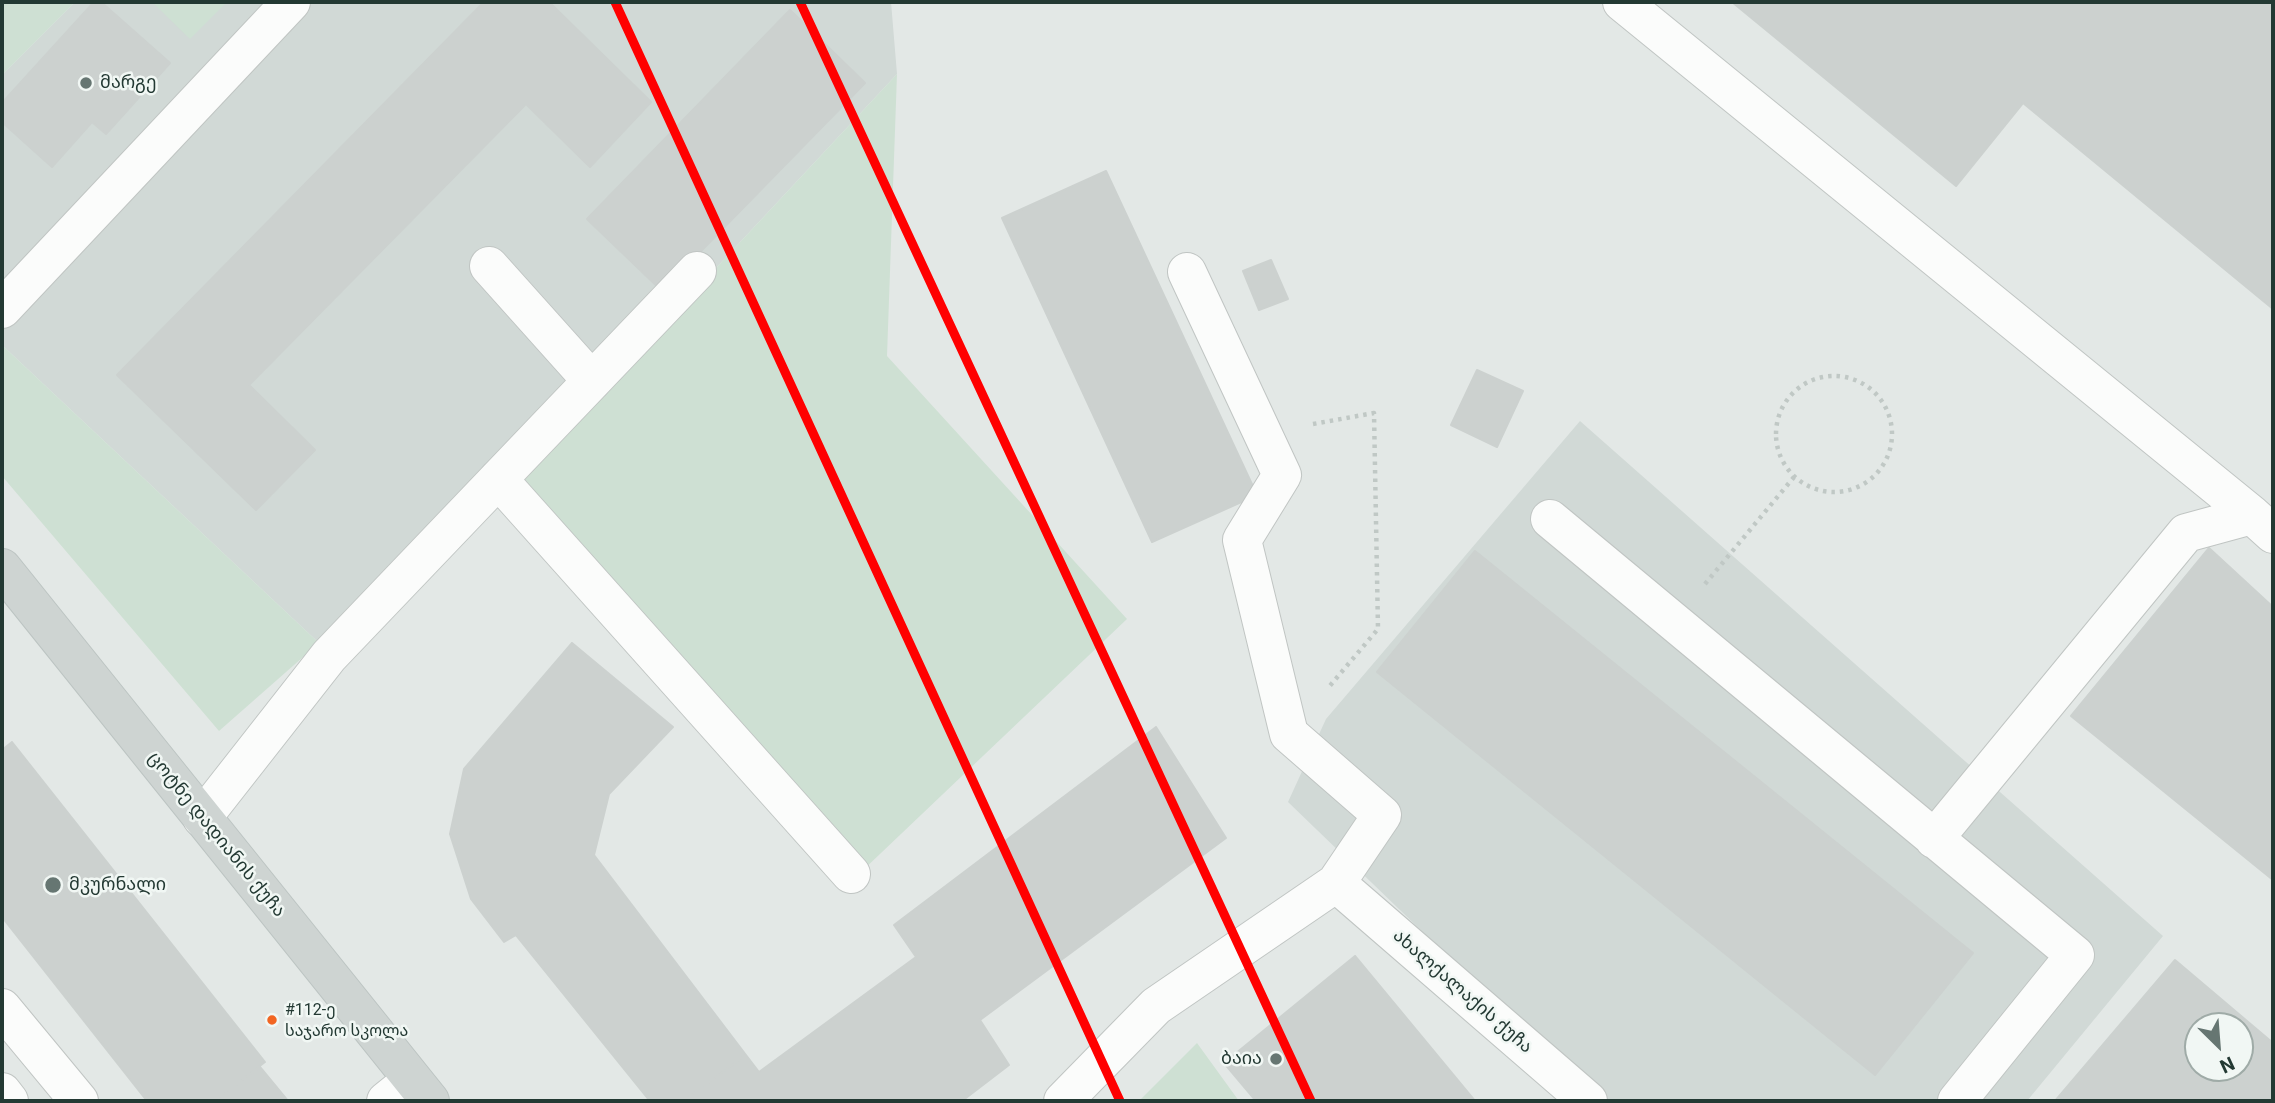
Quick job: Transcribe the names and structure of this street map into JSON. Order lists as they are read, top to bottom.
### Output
{
  "streets": {
    "main road": ["ცოტნე დადიანის ქუჩა"],
    "street": ["ახალქალაქის ქუჩა"]
  },
  "places": [
    "მარგე",
    "მკურნალი",
    "#112-ე საჯარო სკოლა",
    "ბაია"
  ],
  "north": "bottom right"
}
